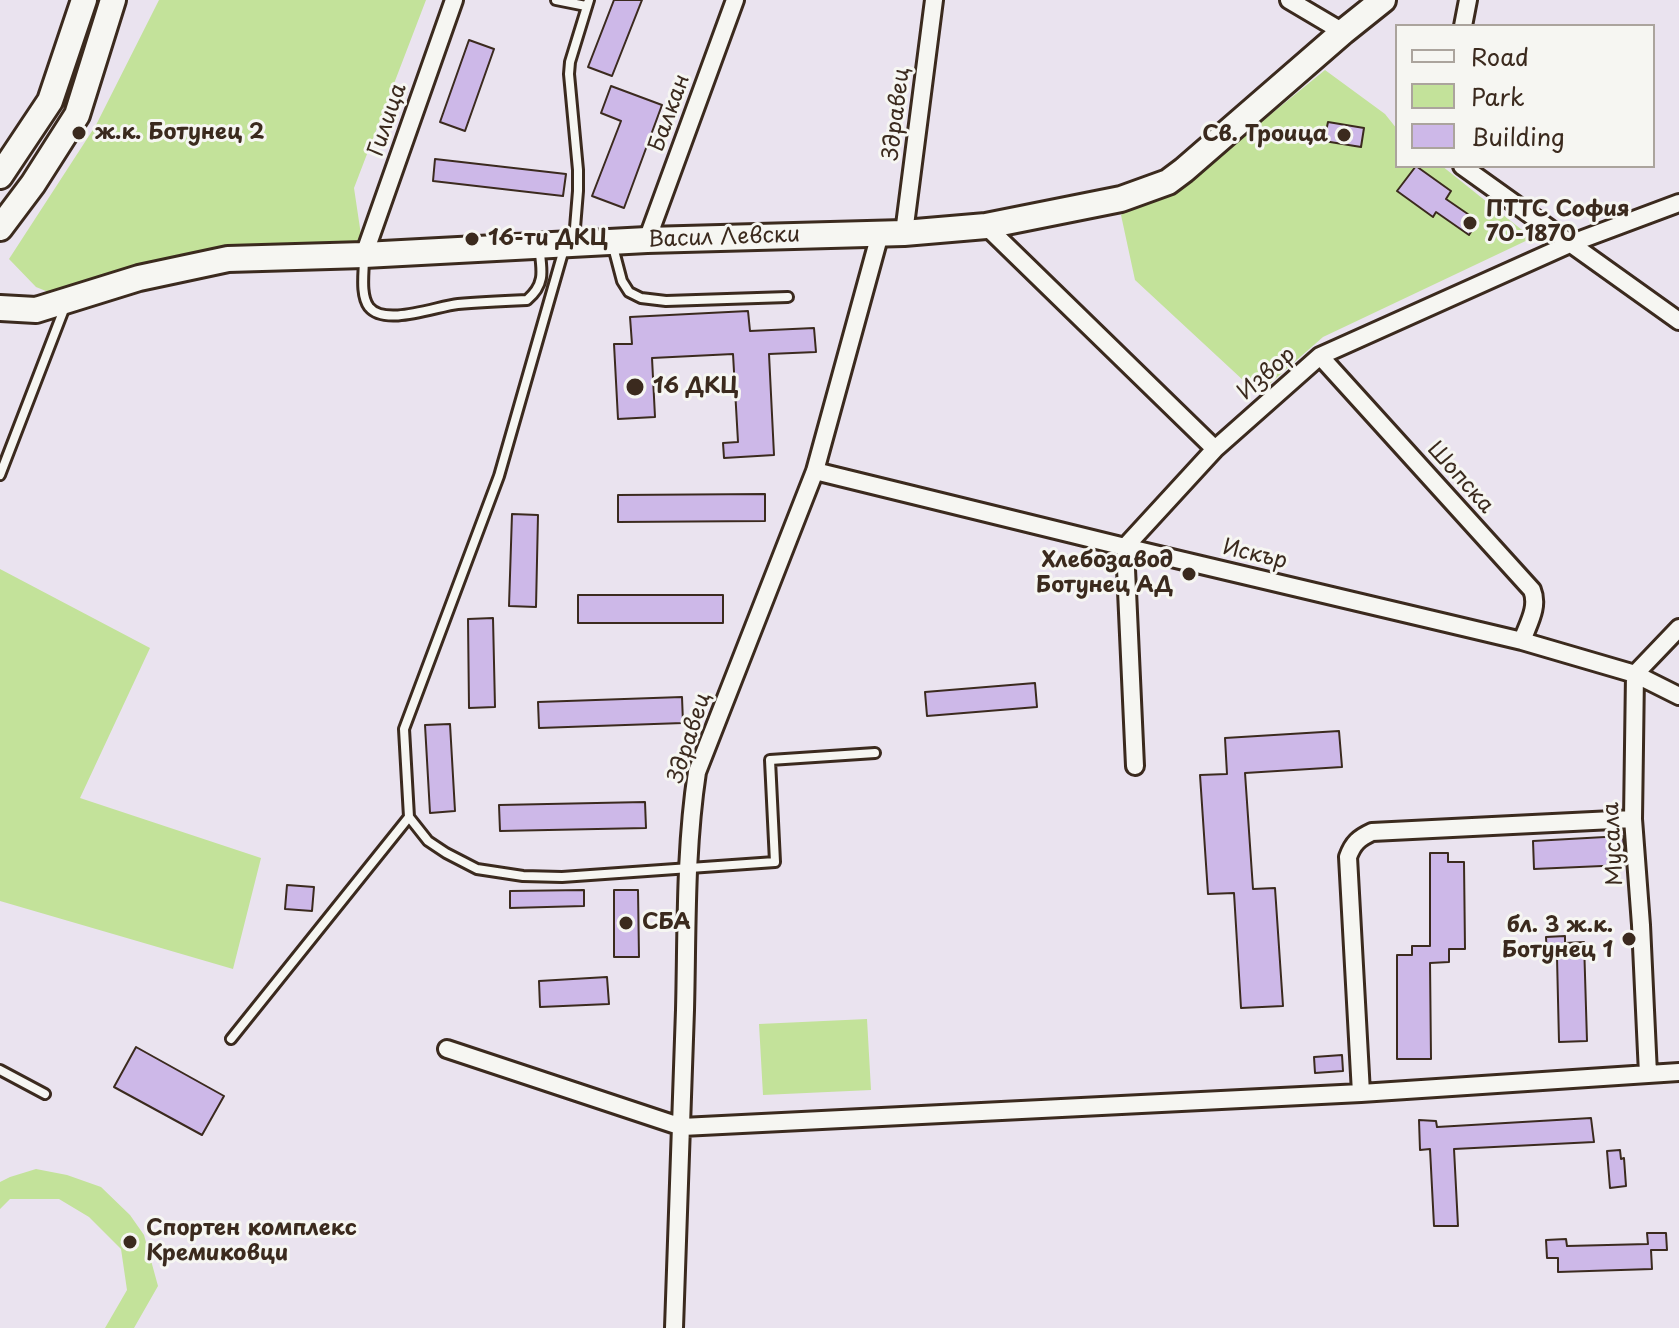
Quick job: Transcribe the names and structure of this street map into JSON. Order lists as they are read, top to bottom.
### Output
{
  "streets": {
    "street": [
      "Балкан",
      "Здравец",
      "Гилица",
      "Васил Левски",
      "Извор",
      "Шопска",
      "Искър",
      "Мусала"
    ]
  },
  "crossings": [
    ["Балкан", "Васил Левски"],
    ["Здравец", "Васил Левски"],
    ["Здравец", "Искър"],
    ["Гилица", "Васил Левски"],
    ["Извор", "Шопска"],
    ["Извор", "Искър"],
    ["Шопска", "Искър"],
    ["Искър", "Мусала"]
  ],
  "places": [
    "ж.к. Ботунец 2",
    "Св. Троица",
    "ПТТС София 70-1870",
    "16-ти ДКЦ",
    "16 ДКЦ",
    "Хлебозавод Ботунец АД",
    "СБА",
    "бл. 3 ж.к. Ботунец 1",
    "Спортен комплекс Кремиковци"
  ],
  "legend": ["Road", "Park", "Building"]
}
